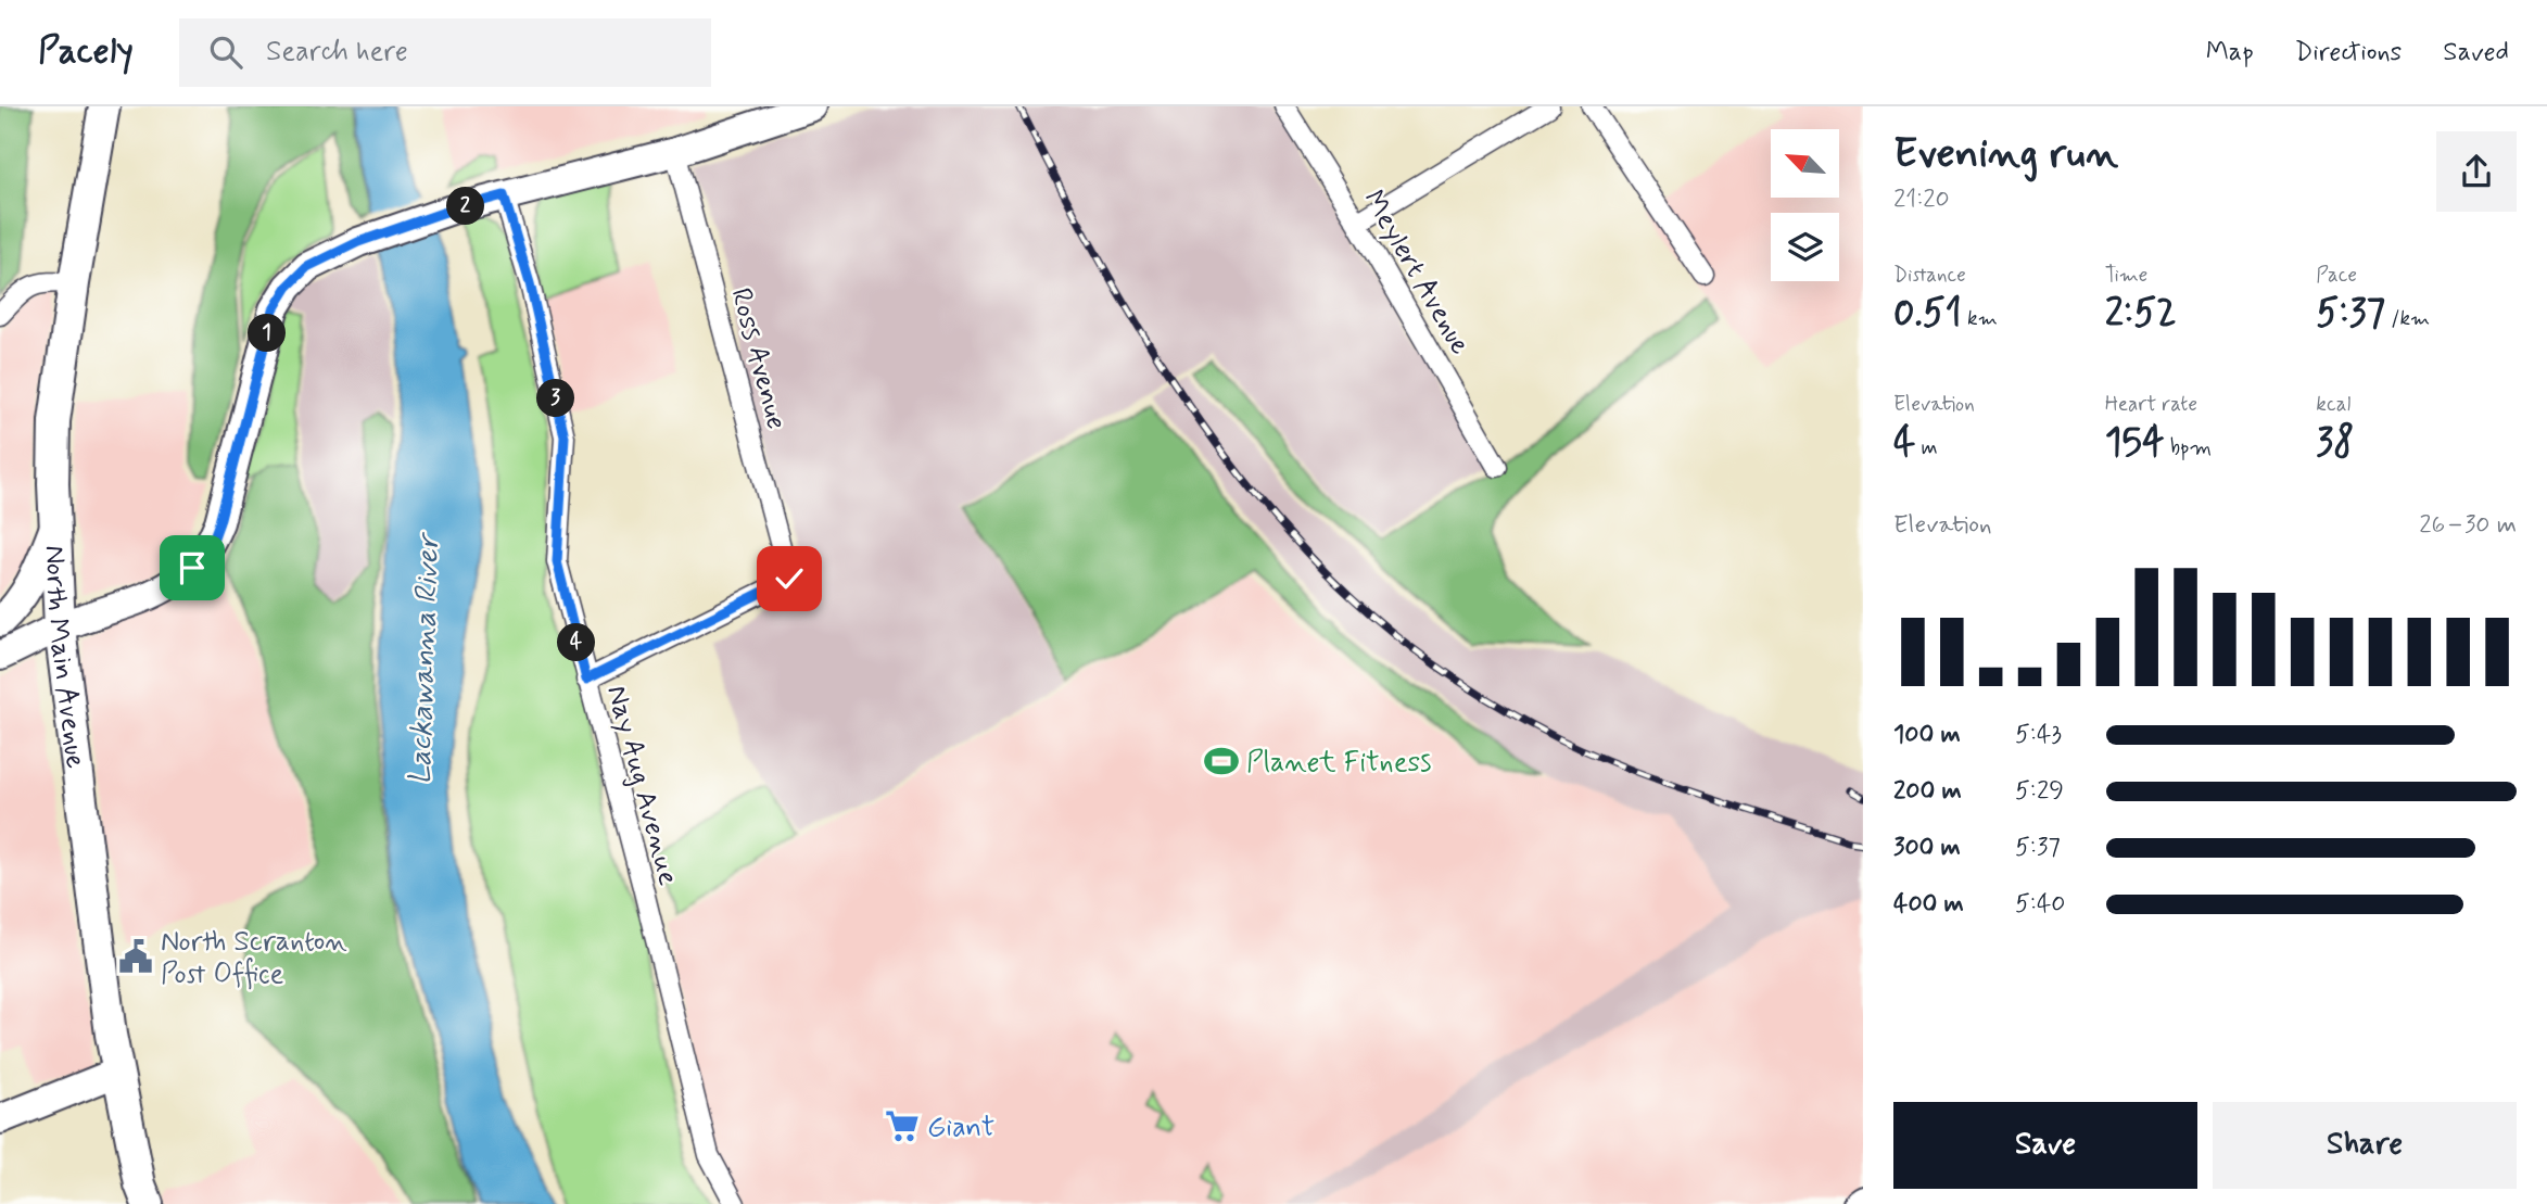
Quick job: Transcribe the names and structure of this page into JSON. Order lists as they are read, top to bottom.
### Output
{
  "streets": {
    "main road": ["North Main Avenue"],
    "street": ["Meylert Avenue", "Ross Avenue", "Nay Aug Avenue"]
  },
  "crossings": [
    ["Ross Avenue", "Nay Aug Avenue"]
  ],
  "water": ["Lackawanna River"],
  "places": {
    "sports": ["Planet Fitness"],
    "public building": ["North Scranton Post Office"],
    "supermarket": ["Giant"]
  },
  "north": "top left",
  "page": {
    "header": "Pacely",
    "search": "Search here",
    "nav": ["Map", "Directions", "Saved"],
    "heading": ["Evening run", "21:20"],
    "pins": [
      "2",
      "1",
      "3",
      "4"
    ],
    "stats": [
      ["Distance", "0.51 km"],
      ["Time", "2:52"],
      ["Pace", "5:37 /km"],
      ["Elevation", "4 m"],
      ["Heart rate", "154 bpm"],
      ["kcal", "38"]
    ],
    "chart": ["Elevation", "26–30 m"],
    "list": [
      {
        "name": "100 m",
        "note": "5:43"
      },
      {
        "name": "200 m",
        "note": "5:29"
      },
      {
        "name": "300 m",
        "note": "5:37"
      },
      {
        "name": "400 m",
        "note": "5:40"
      }
    ],
    "buttons": ["Save", "Share"]
  }
}
